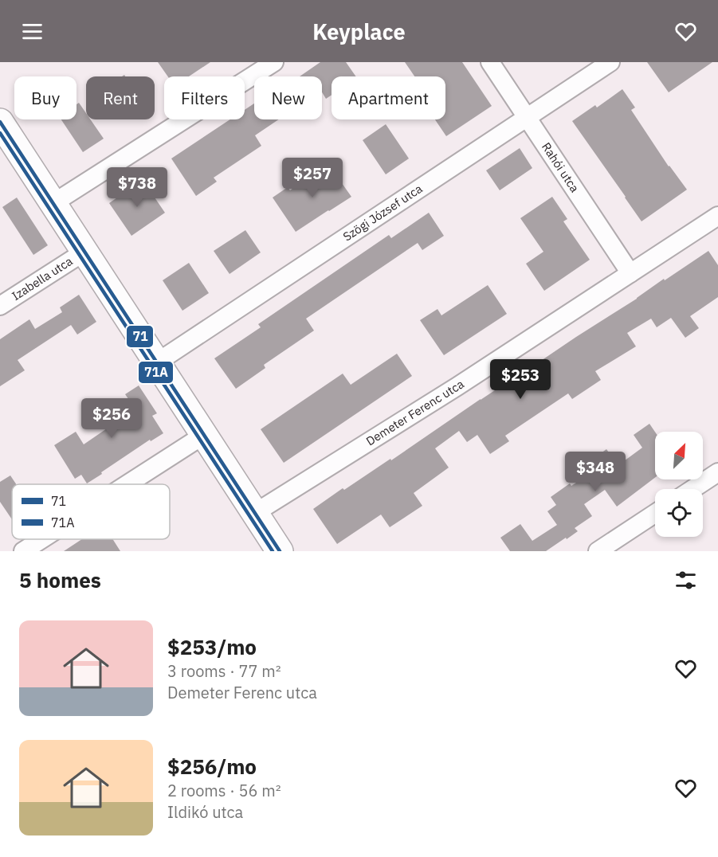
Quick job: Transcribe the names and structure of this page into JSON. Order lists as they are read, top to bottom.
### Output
{
  "streets": {
    "street": [
      "Rahói utca",
      "Szögi József utca",
      "Izabella utca",
      "Demeter Ferenc utca"
    ]
  },
  "crossings": [
    ["Rahói utca", "Szögi József utca"],
    ["Rahói utca", "Demeter Ferenc utca"]
  ],
  "lines": ["transit line 71", "transit line 71A"],
  "legend": ["71", "71A"],
  "north": "top right",
  "page": {
    "header": "Keyplace",
    "chip": [
      "Buy",
      "Rent",
      "Filters",
      "New",
      "Apartment"
    ],
    "price": [
      "$257",
      "$738",
      "$253",
      "$256",
      "$348"
    ],
    "heading": "5 homes",
    "list": [
      {
        "name": "$253/mo",
        "note": "3 rooms · 77 m² · Demeter Ferenc utca"
      },
      {
        "name": "$256/mo",
        "note": "2 rooms · 56 m² · Ildikó utca"
      }
    ]
  }
}
